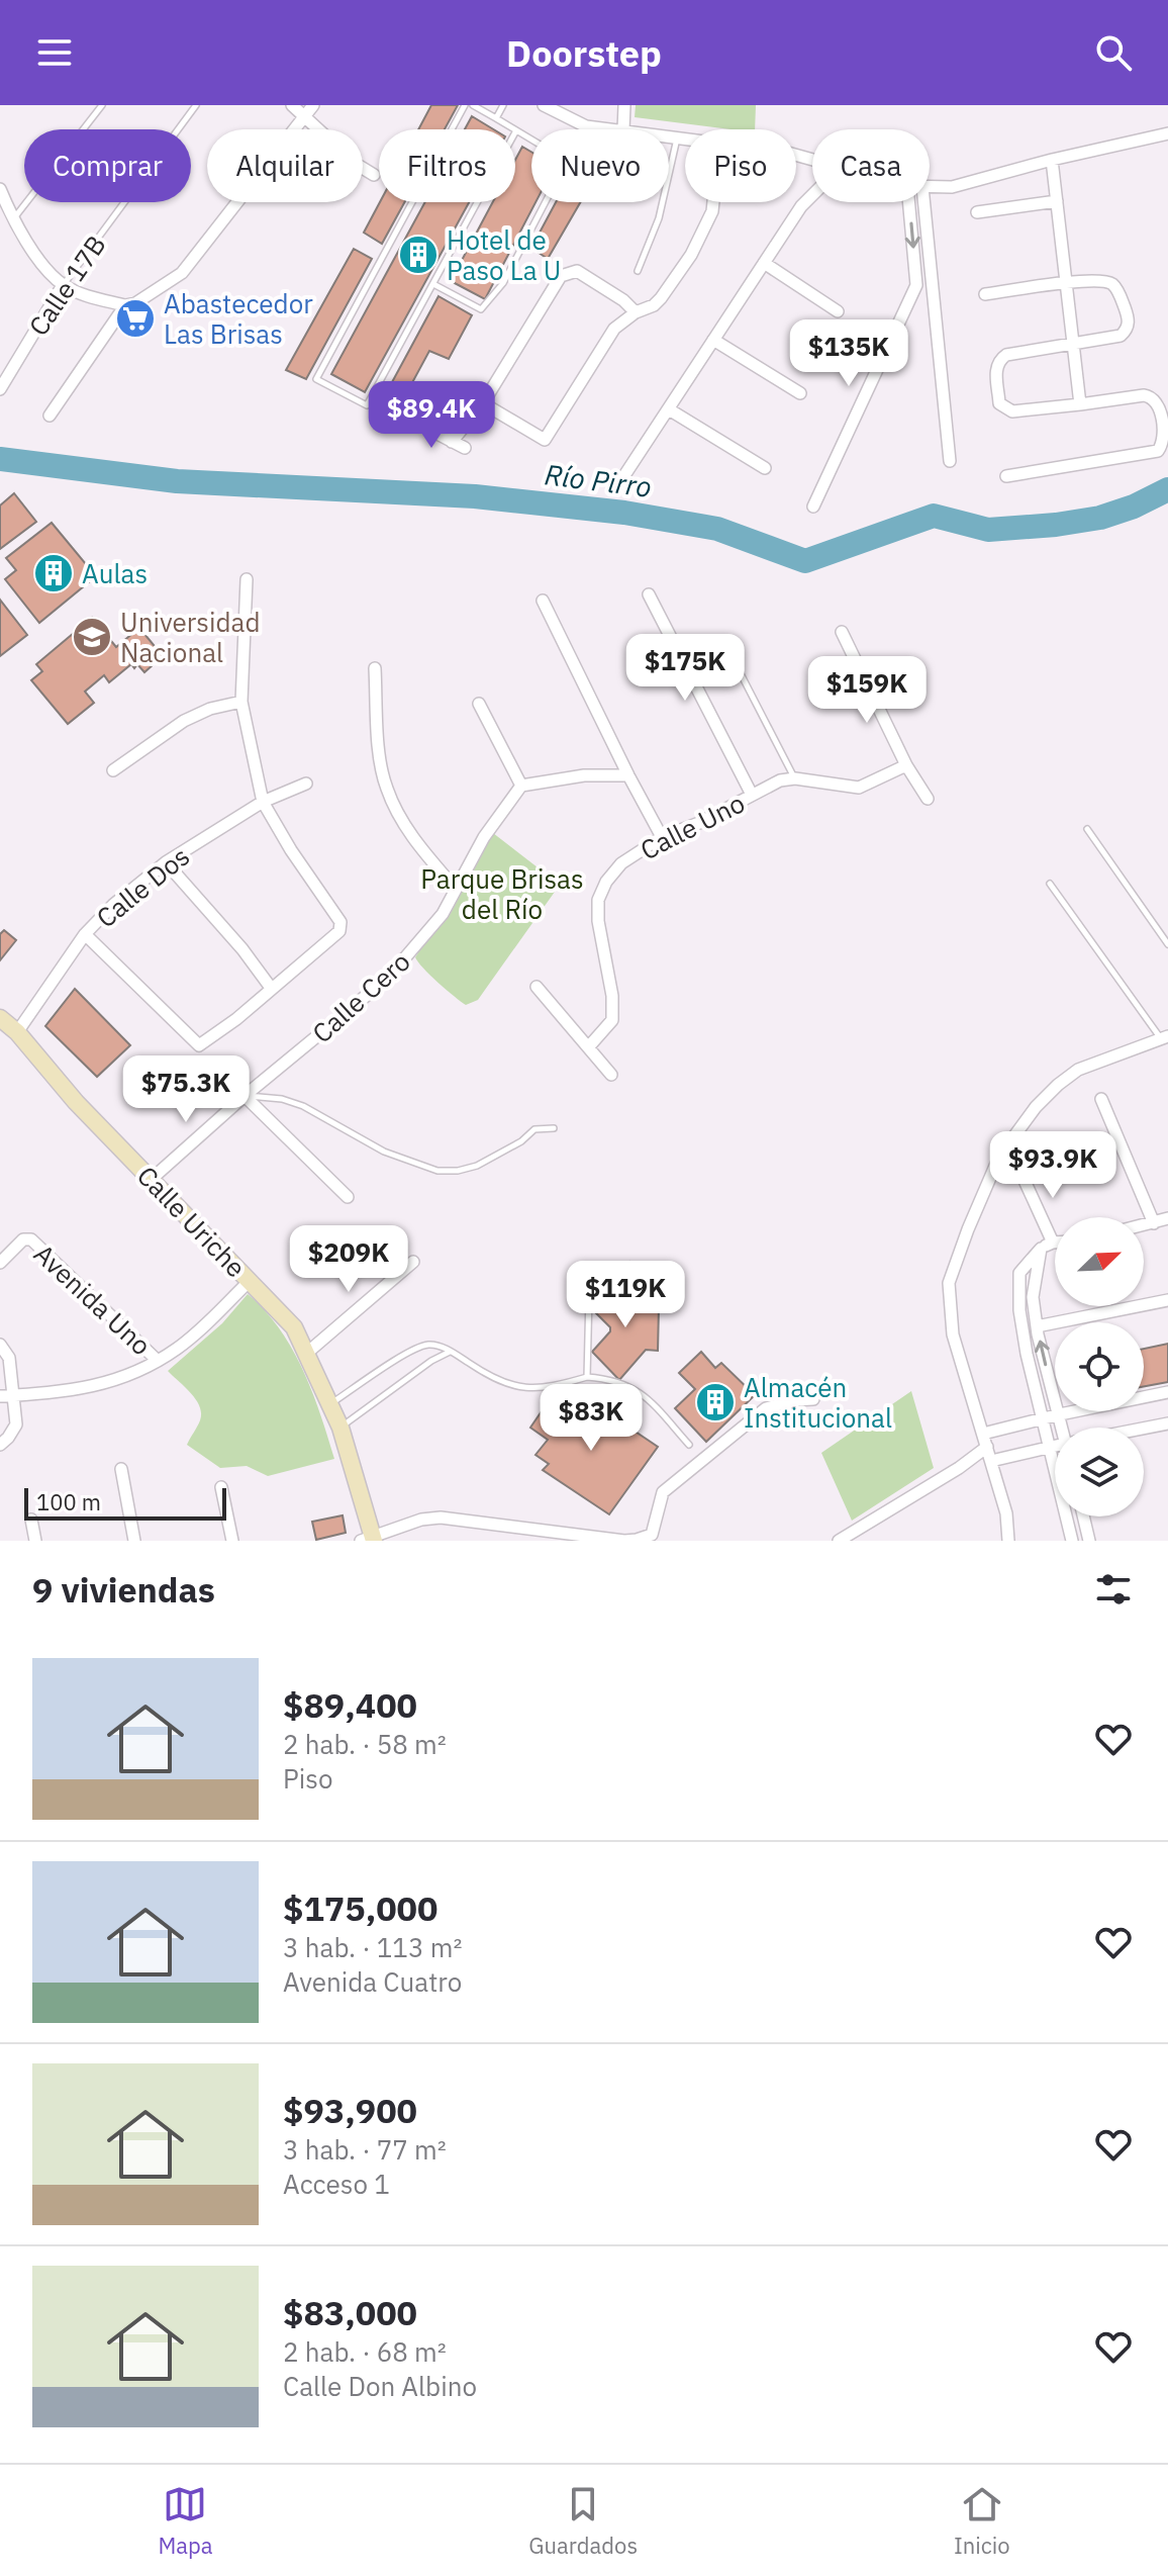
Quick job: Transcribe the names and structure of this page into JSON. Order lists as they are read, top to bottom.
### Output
{
  "streets": {
    "main road": ["Calle Uriche"],
    "street": [
      "Calle 17B",
      "Calle Uno",
      "Calle Dos",
      "Calle Cero",
      "Avenida Uno"
    ]
  },
  "crossings": [
    ["Calle Dos", "Calle Uriche"],
    ["Calle Cero", "Calle Uriche"]
  ],
  "water": ["Río Pirro"],
  "parks": ["Parque Brisas del Río"],
  "places": {
    "building": ["Hotel de Paso La U", "Aulas", "Almacén Institucional"],
    "supermarket": ["Abastecedor Las Brisas"],
    "school or university": ["Universidad Nacional"]
  },
  "scale_bar": "100 m",
  "north": "top right",
  "page": {
    "header": "Doorstep",
    "chip": [
      "Comprar",
      "Alquilar",
      "Filtros",
      "Nuevo",
      "Piso",
      "Casa"
    ],
    "price": [
      "$135K",
      "$89.4K",
      "$175K",
      "$159K",
      "$75.3K",
      "$93.9K",
      "$209K",
      "$119K",
      "$83K"
    ],
    "scale": "100 m",
    "heading": "9 viviendas",
    "list": [
      {
        "name": "$89,400",
        "note": "2 hab. · 58 m² · Piso"
      },
      {
        "name": "$175,000",
        "note": "3 hab. · 113 m² · Avenida Cuatro"
      },
      {
        "name": "$93,900",
        "note": "3 hab. · 77 m² · Acceso 1"
      },
      {
        "name": "$83,000",
        "note": "2 hab. · 68 m² · Calle Don Albino"
      }
    ],
    "tabs": ["Mapa", "Guardados", "Inicio"]
  }
}
